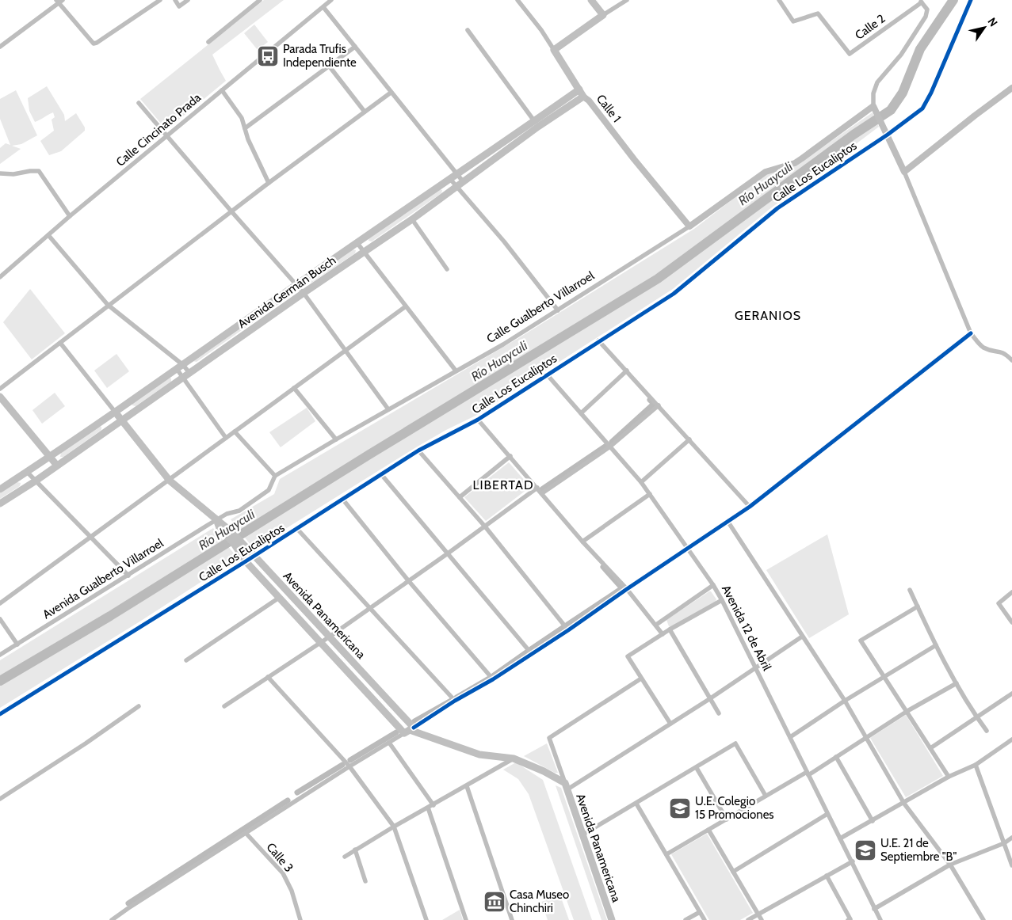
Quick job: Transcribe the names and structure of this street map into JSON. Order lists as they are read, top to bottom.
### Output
{
  "streets": {
    "main road": ["Calle 1", "Avenida Germán Busch", "Avenida Panamericana"],
    "street": [
      "Calle 2",
      "Calle Cincinato Prada",
      "Calle Los Eucaliptos",
      "Calle Gualberto Villarroel",
      "Avenida Gualberto Villarroel",
      "Avenida 12 de Abril",
      "Calle 3"
    ]
  },
  "crossings": [
    ["Calle 1", "Avenida Germán Busch"],
    ["Calle 1", "Calle Gualberto Villarroel"],
    ["Calle Los Eucaliptos", "Avenida Panamericana"],
    ["Calle Los Eucaliptos", "Avenida 12 de Abril"],
    ["Avenida Germán Busch", "Avenida Panamericana"],
    ["Calle Gualberto Villarroel", "Avenida Gualberto Villarroel"],
    ["Calle Gualberto Villarroel", "Avenida Panamericana"],
    ["Avenida Gualberto Villarroel", "Avenida Panamericana"]
  ],
  "districts": ["GERANIOS", "LIBERTAD"],
  "water": ["Río Huayculi"],
  "places": {
    "bus stop": ["Parada Trufis Independiente"],
    "school or university": ["U.E. Colegio 15 Promociones", "U.E. 21 de Septiembre \"B\""],
    "museum": ["Casa Museo Chinchiri"]
  },
  "north": "top right"
}
